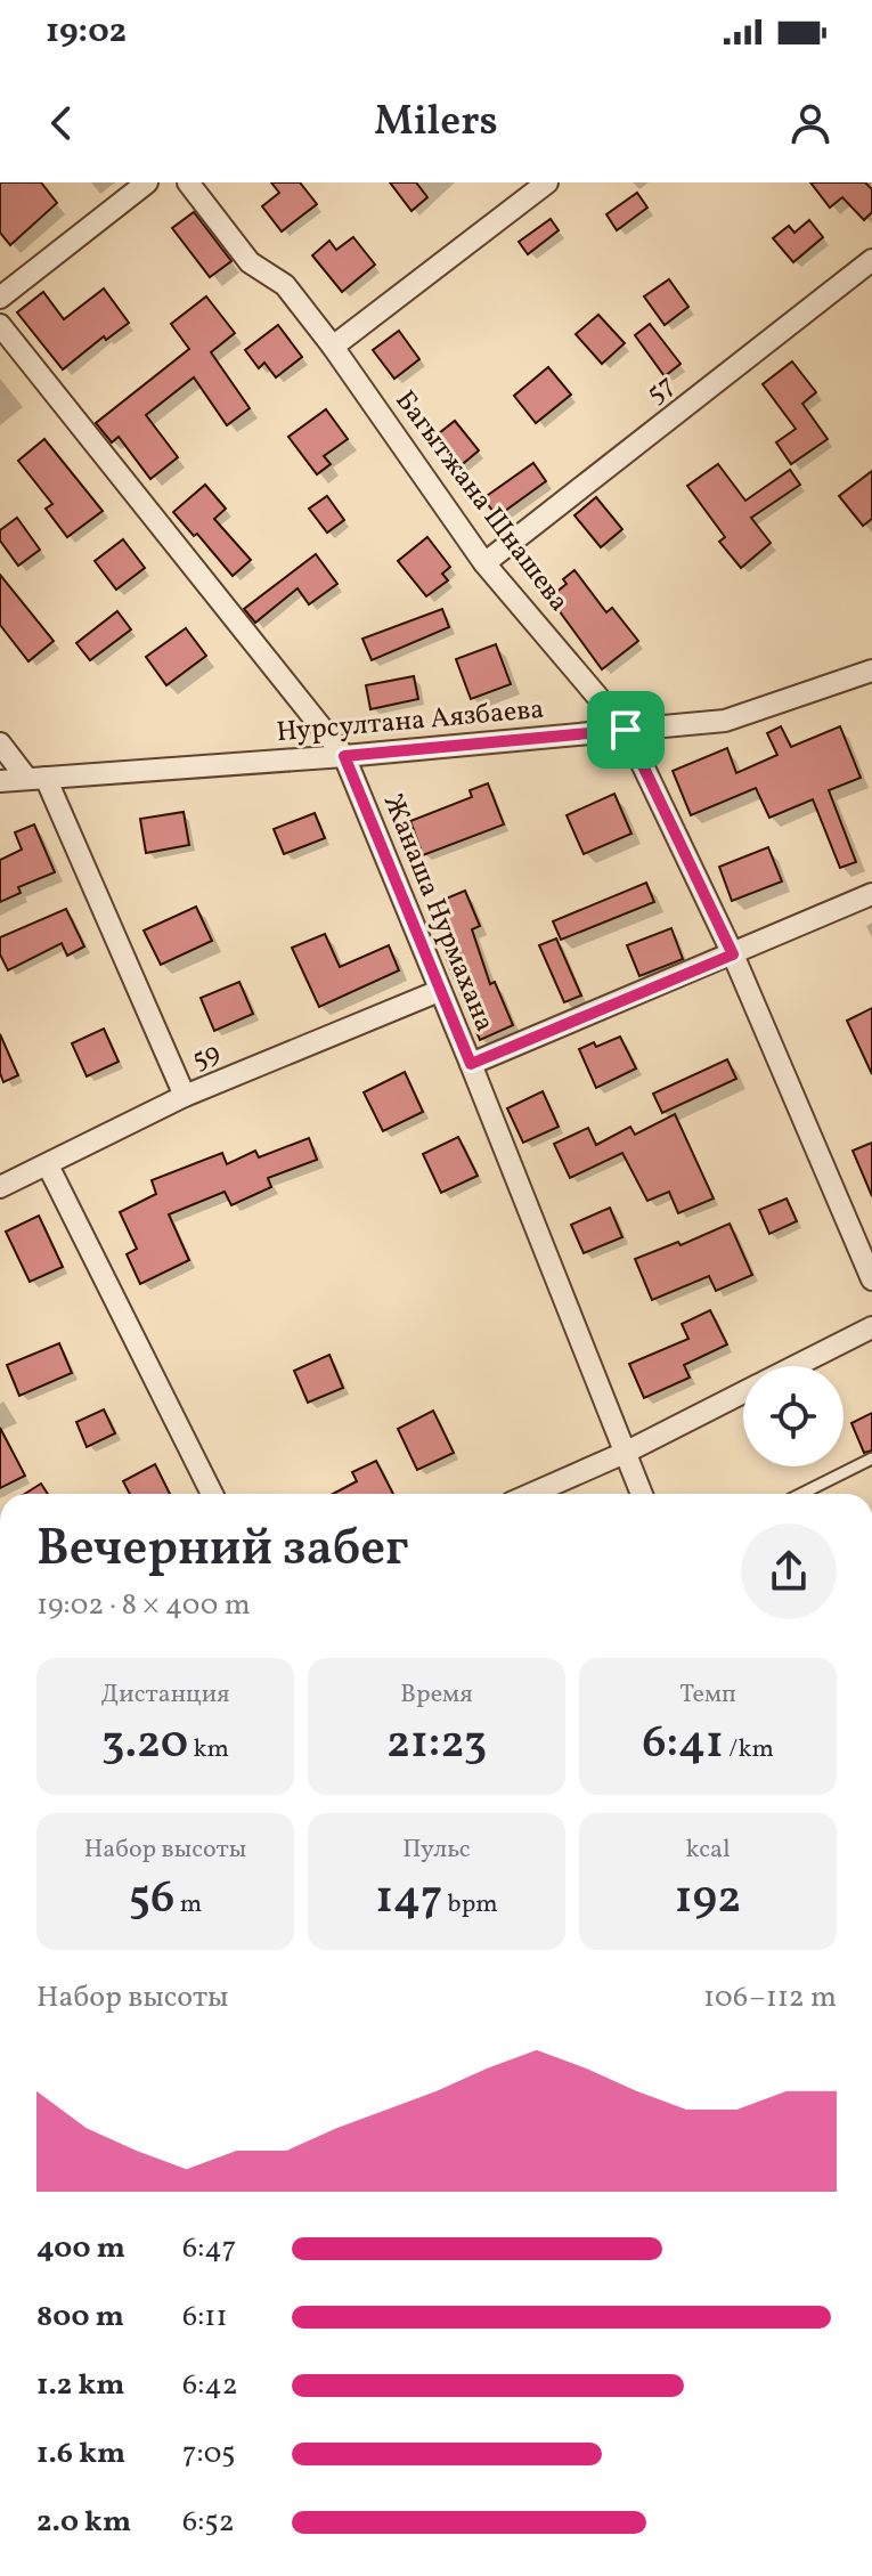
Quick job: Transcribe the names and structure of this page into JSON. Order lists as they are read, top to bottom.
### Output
{
  "streets": {
    "street": [
      "57",
      "Багытжана Шнашева",
      "Нурсултана Аязбаева",
      "Жанаша Нурмахана",
      "59"
    ]
  },
  "crossings": [
    ["57", "Багытжана Шнашева"],
    ["Багытжана Шнашева", "Нурсултана Аязбаева"],
    ["Нурсултана Аязбаева", "Жанаша Нурмахана"],
    ["Жанаша Нурмахана", "59"]
  ],
  "page": {
    "status": "19:02",
    "header": "Milers",
    "heading": ["Вечерний забег", "19:02 · 8 × 400 m"],
    "stats": [
      ["Дистанция", "3.20 km"],
      ["Время", "21:23"],
      ["Темп", "6:41 /km"],
      ["Набор высоты", "56 m"],
      ["Пульс", "147 bpm"],
      ["kcal", "192"]
    ],
    "chart": ["Набор высоты", "106–112 m"],
    "list": [
      {
        "name": "400 m",
        "note": "6:47"
      },
      {
        "name": "800 m",
        "note": "6:11"
      },
      {
        "name": "1.2 km",
        "note": "6:42"
      },
      {
        "name": "1.6 km",
        "note": "7:05"
      },
      {
        "name": "2.0 km",
        "note": "6:52"
      }
    ]
  }
}
